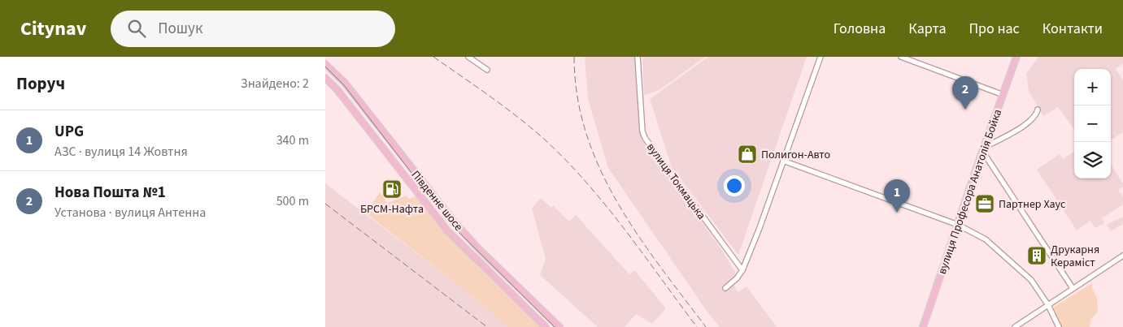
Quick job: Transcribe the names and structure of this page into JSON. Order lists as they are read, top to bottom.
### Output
{
  "streets": {
    "main road": ["вулиця Професора Анатолія Бойка", "Південне шосе"],
    "street": ["вулиця Токмацька"]
  },
  "places": {
    "shop": ["Полигон-Авто"],
    "fuel station": ["БРСМ-Нафта"],
    "office": ["Партнер Хаус"],
    "building": ["Друкарня Кераміст"]
  },
  "page": {
    "header": "Citynav",
    "search": "Пошук",
    "nav": [
      "Головна",
      "Карта",
      "Про нас",
      "Контакти"
    ],
    "heading": ["Поруч", "Знайдено: 2"],
    "map_buttons": ["+", "−"],
    "pins": ["2", "1"],
    "list": [
      {
        "mark": "1",
        "name": "UPG",
        "note": "АЗС · вулиця 14 Жовтня",
        "value": "340 m"
      },
      {
        "mark": "2",
        "name": "Нова Пошта №1",
        "note": "Установа · вулиця Антенна",
        "value": "500 m"
      }
    ]
  }
}
